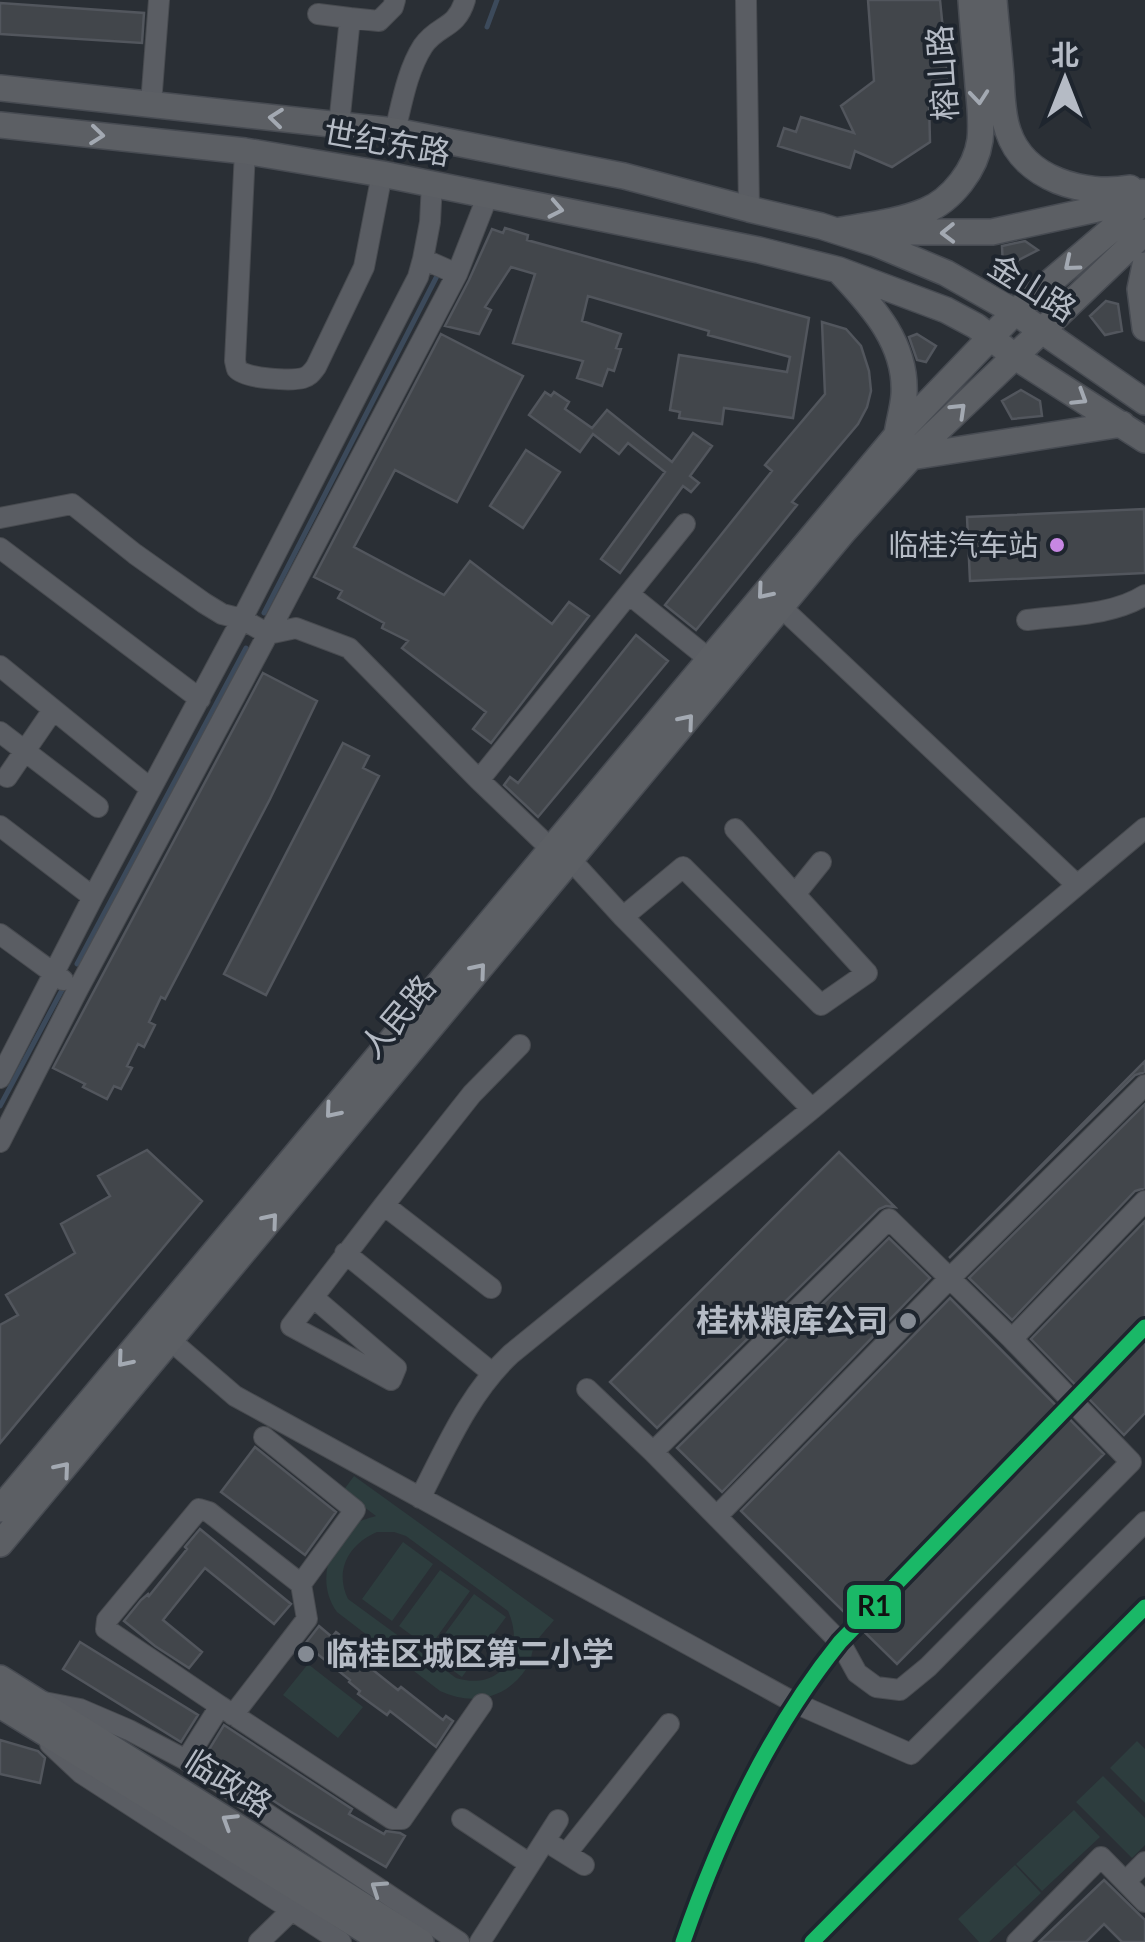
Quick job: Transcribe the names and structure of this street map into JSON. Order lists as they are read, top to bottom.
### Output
{
  "streets": {
    "main road": [
      "榕山路",
      "世纪东路",
      "金山路",
      "人民路",
      "临政路"
    ]
  },
  "crossings": [
    ["榕山路", "世纪东路"],
    ["榕山路", "金山路"],
    ["世纪东路", "金山路"]
  ],
  "places": ["临桂汽车站", "桂林粮库公司", "临桂区城区第二小学"],
  "lines": ["transit line R1"],
  "north": "top"
}
